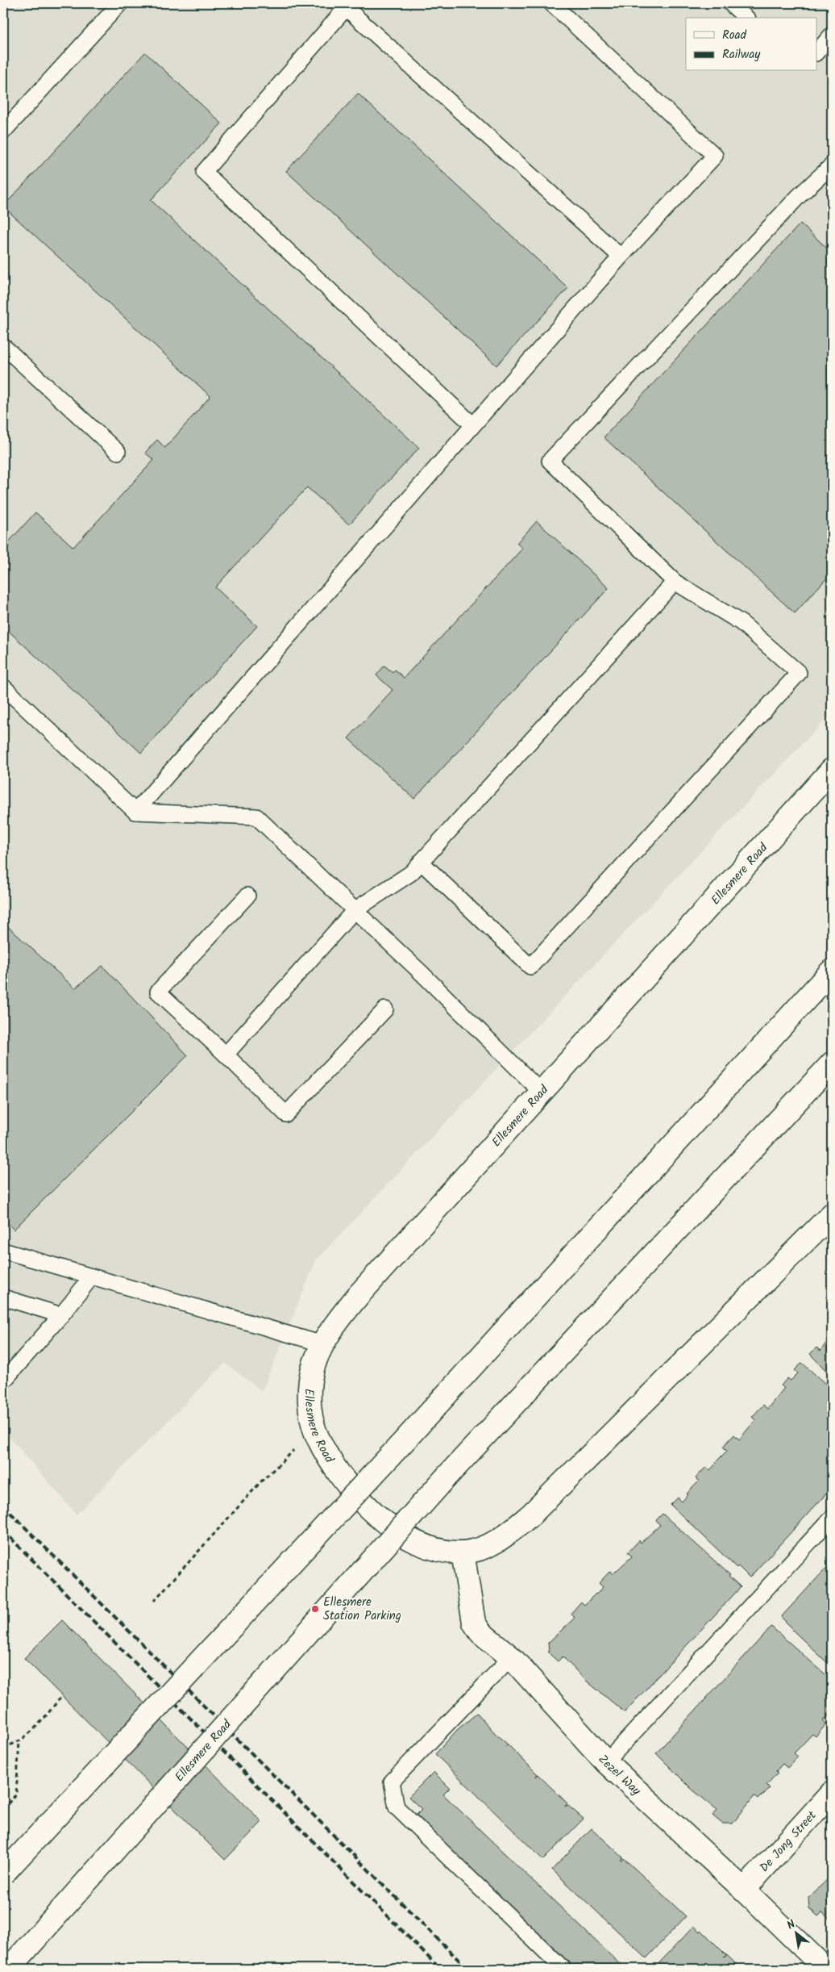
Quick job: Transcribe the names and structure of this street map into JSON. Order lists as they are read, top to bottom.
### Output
{
  "streets": {
    "main road": ["Ellesmere Road", "Zezel Way", "De Jong Street"]
  },
  "crossings": [
    ["Ellesmere Road", "Zezel Way"],
    ["Zezel Way", "De Jong Street"]
  ],
  "places": ["Ellesmere Station Parking"],
  "legend": ["Road", "Railway"],
  "north": "top left"
}
